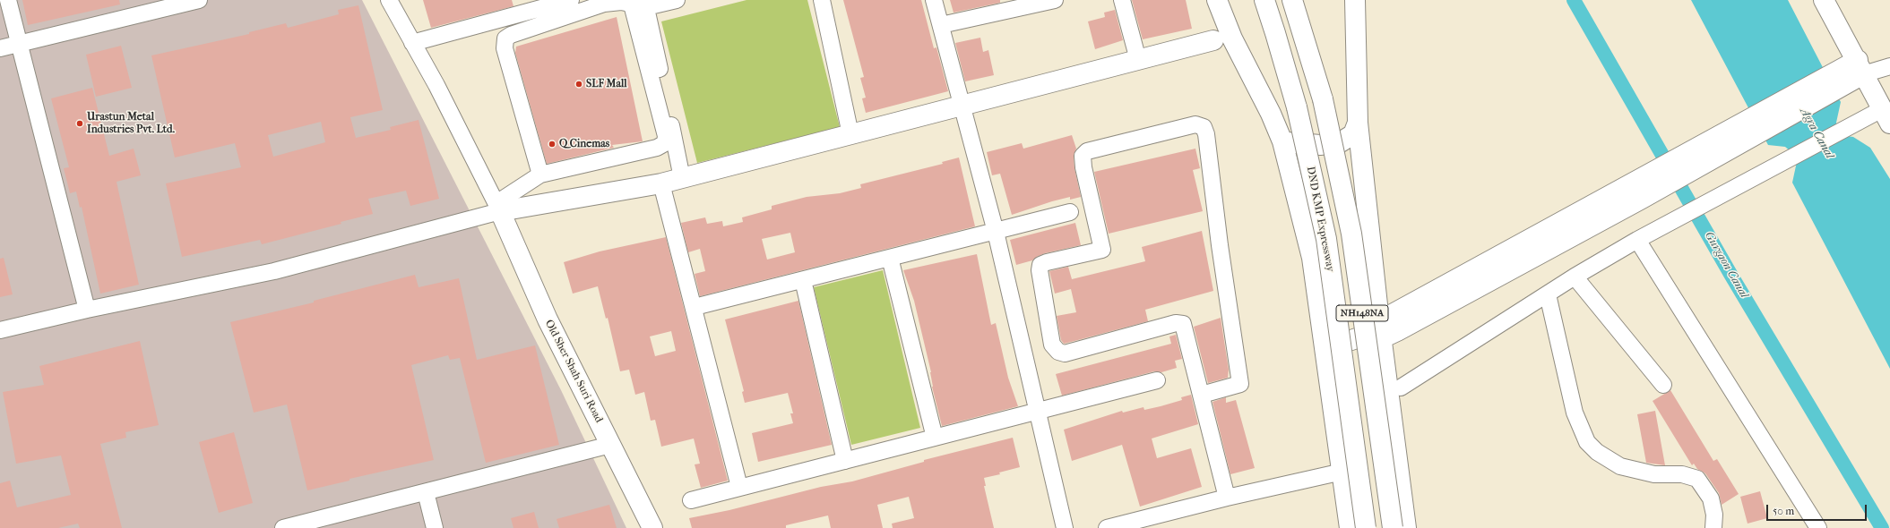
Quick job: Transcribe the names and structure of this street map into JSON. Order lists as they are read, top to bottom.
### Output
{
  "streets": {
    "main road": ["DND KMP Expressway", "NH148NA", "Old Sher Shah Suri Road"]
  },
  "water": ["Agra Canal", "Gurgaon Canal"],
  "places": ["SLF Mall", "Urastun Metal Industries Pvt. Ltd.", "Q Cinemas"],
  "scale_bar": "50 m"
}
